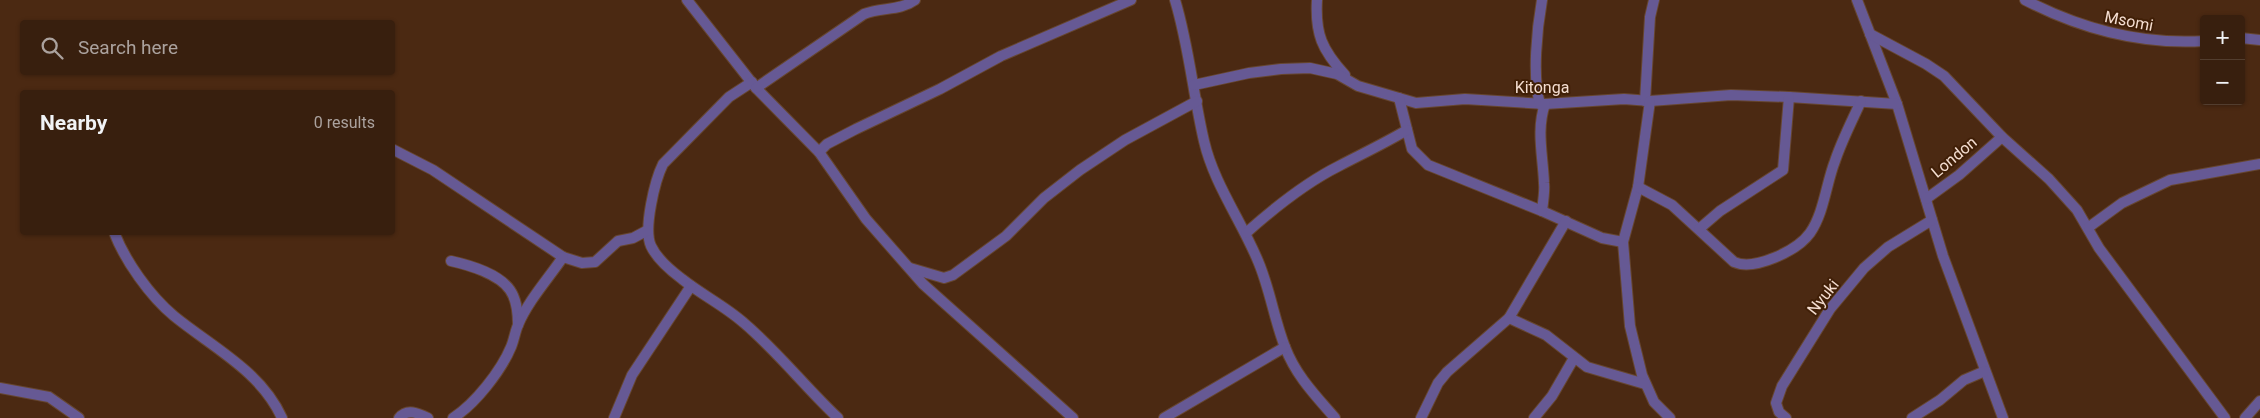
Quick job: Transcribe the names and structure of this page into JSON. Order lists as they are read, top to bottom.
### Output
{
  "streets": {
    "street": [
      "Msomi",
      "Kitonga",
      "London",
      "Nyuki"
    ]
  },
  "page": {
    "map_buttons": ["+", "−"],
    "search": "Search here",
    "heading": ["Nearby", "0 results"]
  }
}
